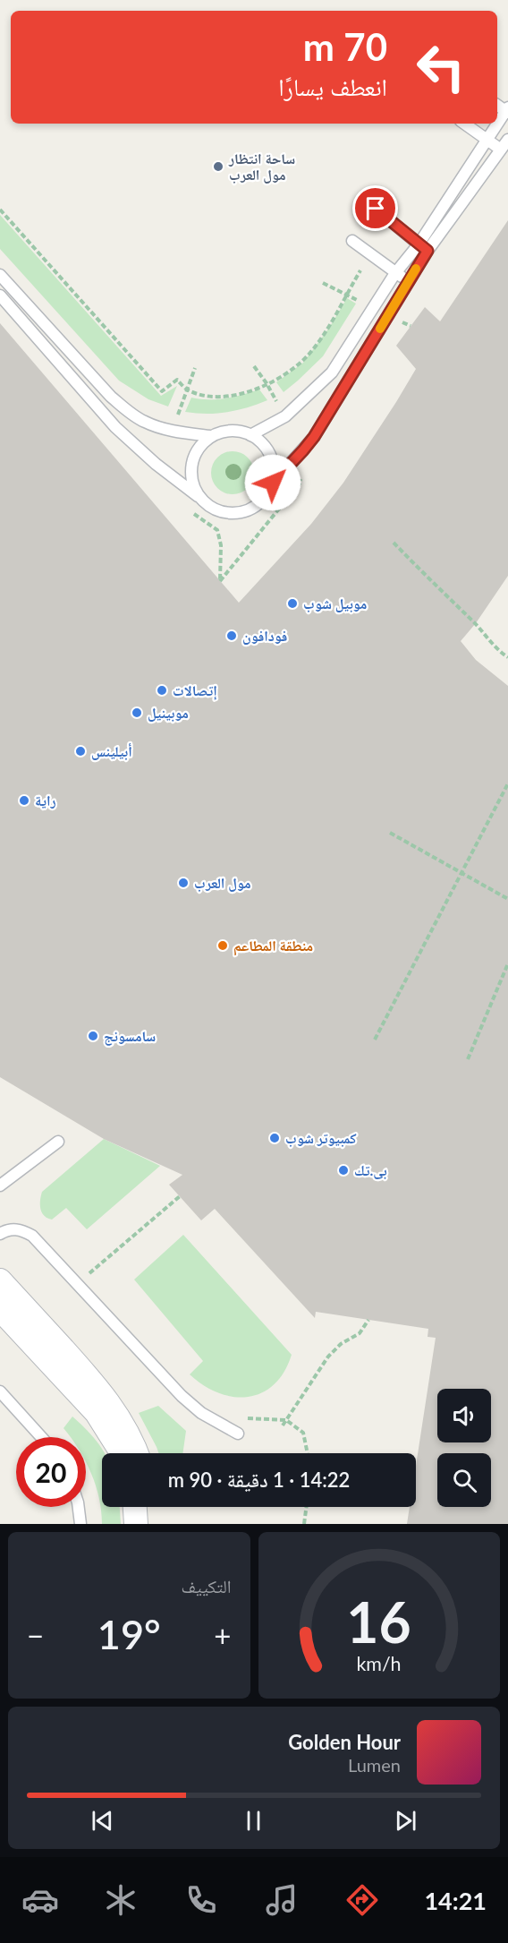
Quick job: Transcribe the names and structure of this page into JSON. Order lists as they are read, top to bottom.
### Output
{
  "places": [
    "ساحة انتظار مول العرب",
    "موبيل شوب",
    "فودافون",
    "إتصالات",
    "موبينيل",
    "أبيلينس",
    "راية",
    "مول العرب",
    "منطقة المطاعم",
    "سامسونج",
    "كمبيوتر شوب",
    "بى.تك"
  ],
  "page": {
    "turn": ["70 m", "انعطف يسارًا"],
    "limit": "20",
    "trip": "14:22 · 1 دقيقة · 90 m",
    "tile": "التكييف",
    "heat": ["−", "19°", "+"],
    "song": ["Golden Hour", "Lumen"],
    "tabs": "14:21",
    "gauge": ["16", "km/h"]
  }
}
